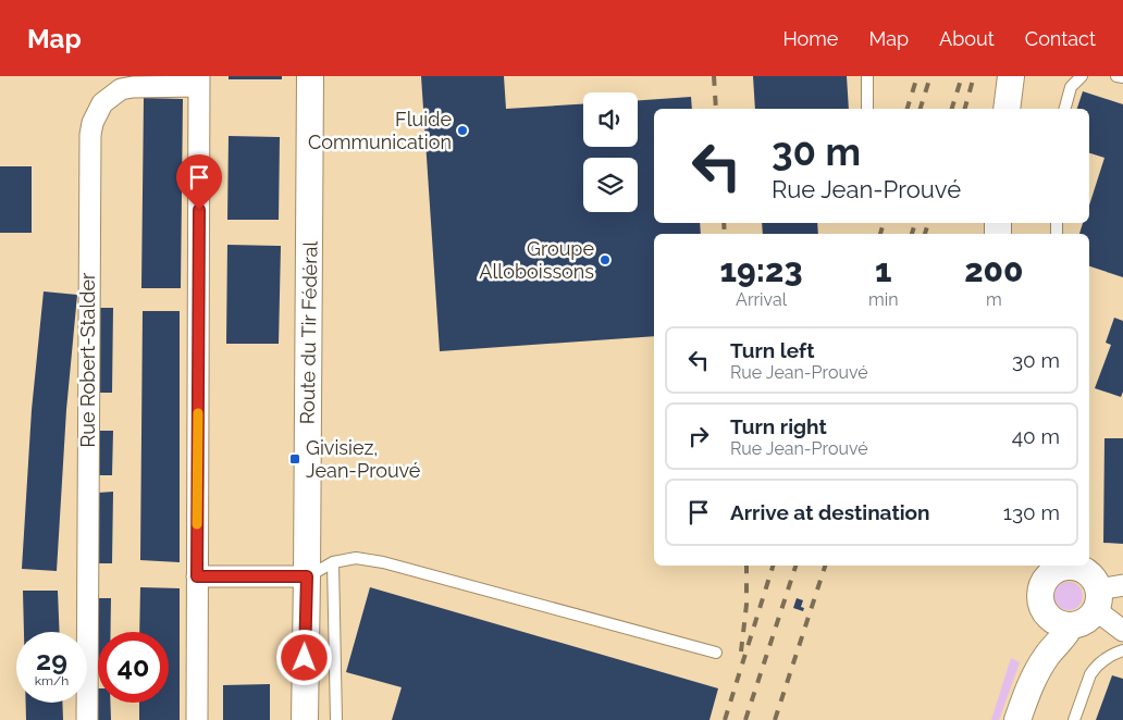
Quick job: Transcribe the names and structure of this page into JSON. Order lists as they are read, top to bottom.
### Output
{
  "streets": {
    "street": ["Route du Tir Fédéral", "Rue Robert-Stalder"]
  },
  "places": {
    "other": ["Fluide Communication", "Groupe Alloboissons"],
    "transit": ["Givisiez, Jean-Prouvé"]
  },
  "page": {
    "header": "Map",
    "nav": [
      "Home",
      "Map",
      "About",
      "Contact"
    ],
    "turn": ["30 m", "Rue Jean-Prouvé"],
    "eta": [
      "19:23",
      "Arrival",
      "1",
      "min",
      "200",
      "m"
    ],
    "list": [
      {
        "name": "Turn left",
        "note": "Rue Jean-Prouvé",
        "value": "30 m"
      },
      {
        "name": "Turn right",
        "note": "Rue Jean-Prouvé",
        "value": "40 m"
      },
      {
        "name": "Arrive at destination",
        "value": "130 m"
      }
    ],
    "speed": "29 km/h",
    "limit": "40"
  }
}
